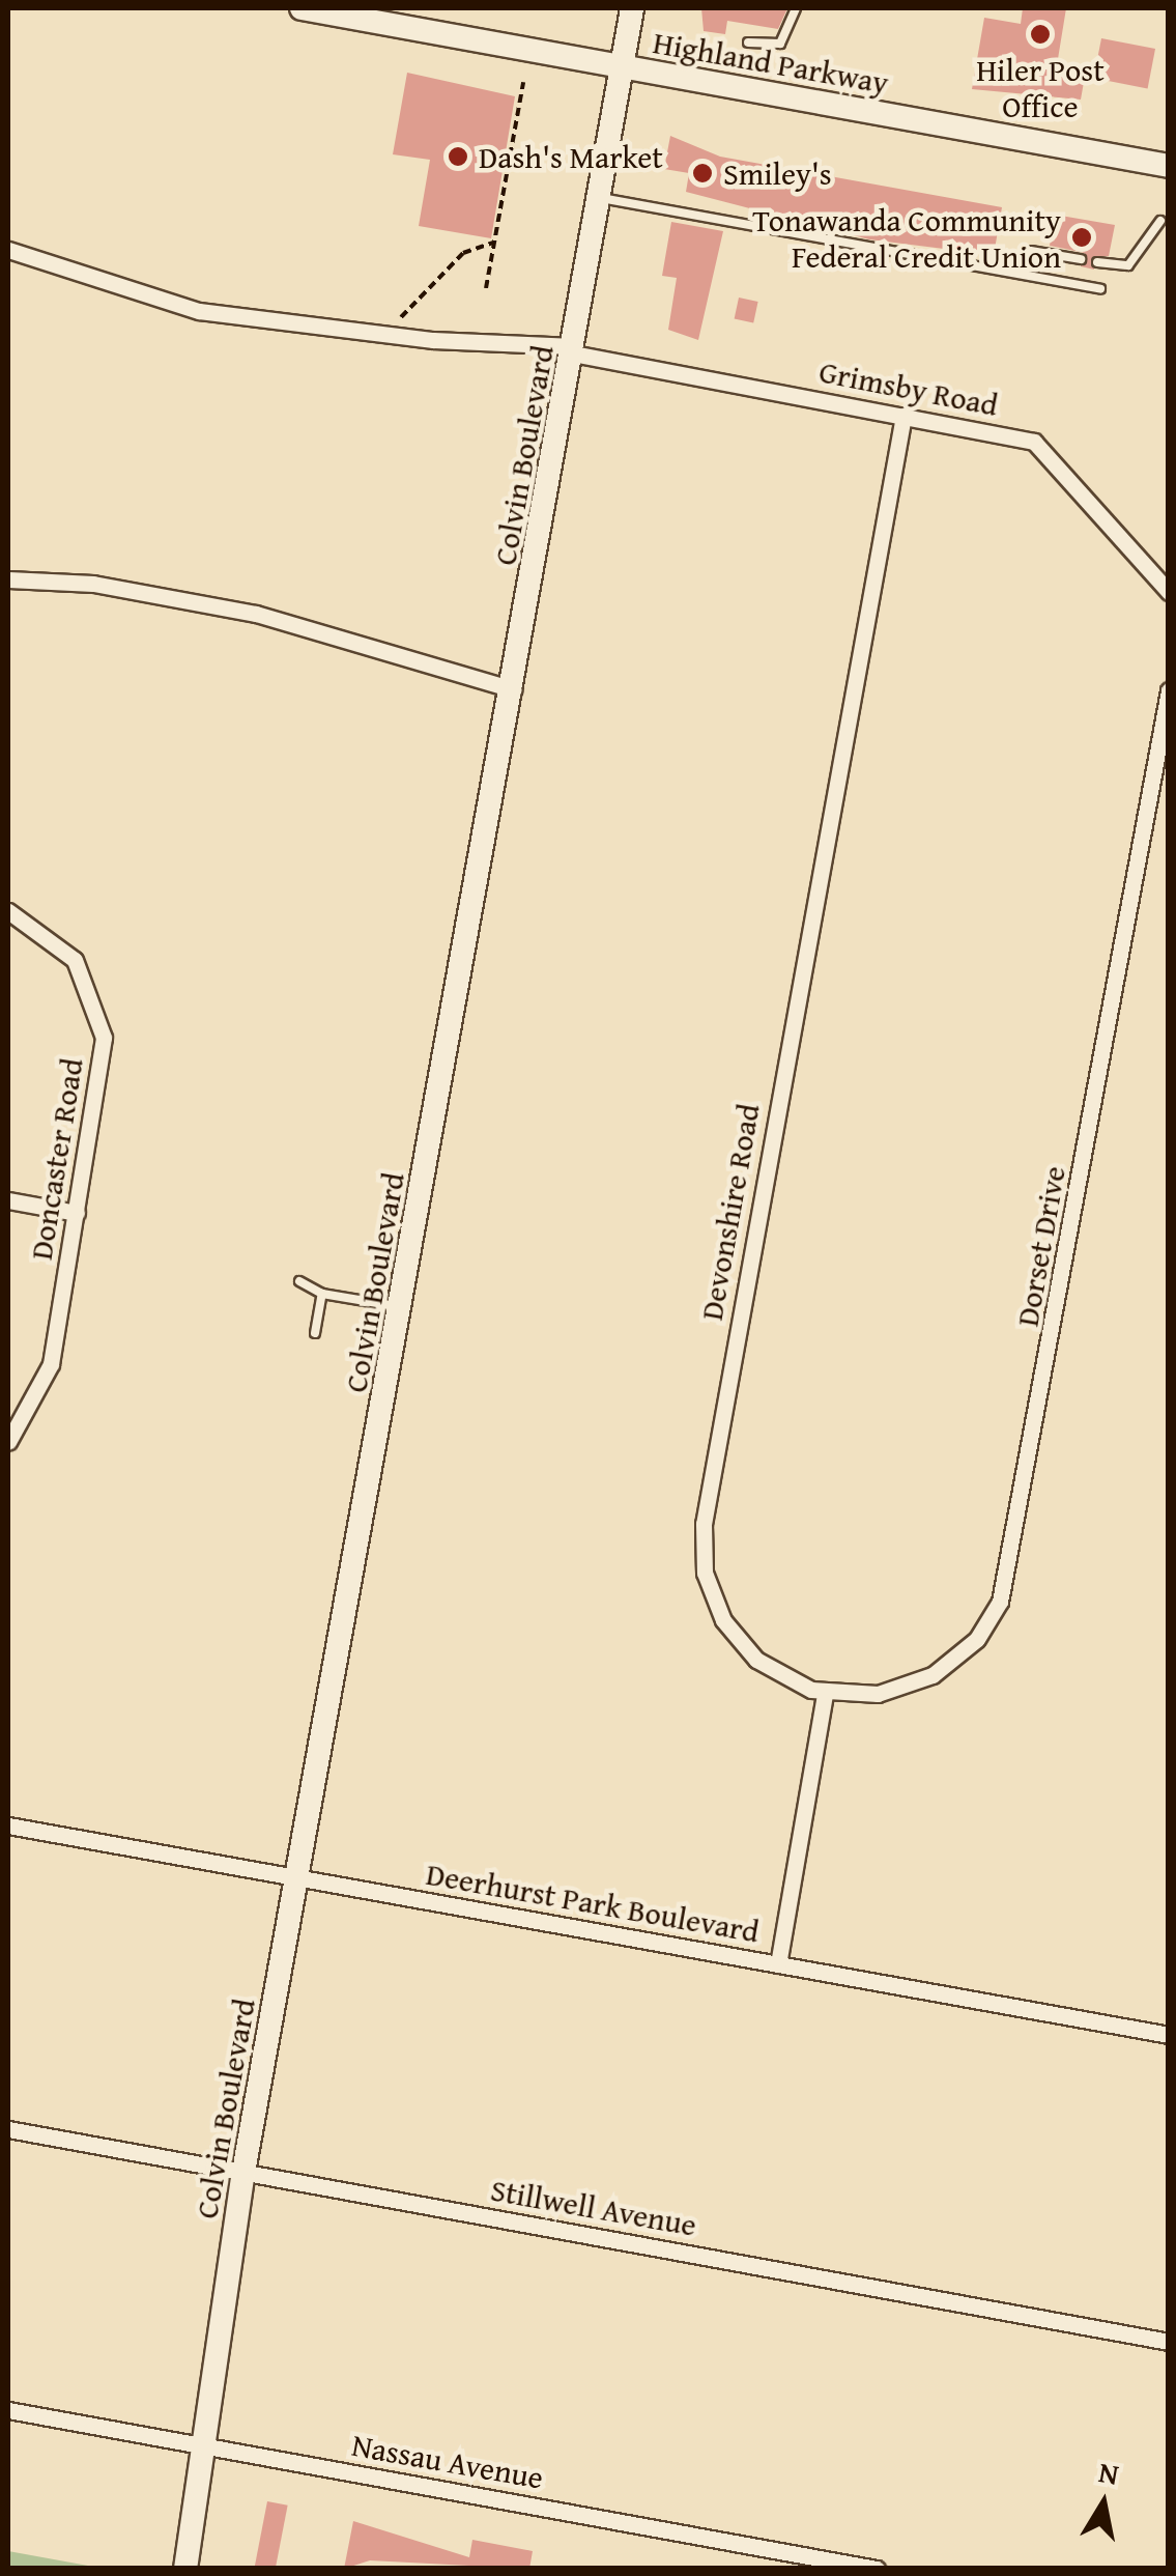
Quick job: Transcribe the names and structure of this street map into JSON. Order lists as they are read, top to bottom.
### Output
{
  "streets": {
    "street": [
      "Highland Parkway",
      "Grimsby Road",
      "Colvin Boulevard",
      "Doncaster Road",
      "Devonshire Road",
      "Dorset Drive",
      "Deerhurst Park Boulevard",
      "Stillwell Avenue",
      "Nassau Avenue"
    ]
  },
  "crossings": [
    ["Highland Parkway", "Colvin Boulevard"],
    ["Grimsby Road", "Colvin Boulevard"],
    ["Grimsby Road", "Devonshire Road"],
    ["Colvin Boulevard", "Deerhurst Park Boulevard"],
    ["Colvin Boulevard", "Stillwell Avenue"],
    ["Colvin Boulevard", "Nassau Avenue"],
    ["Devonshire Road", "Dorset Drive"]
  ],
  "places": [
    "Hiler Post Office",
    "Dash's Market",
    "Smiley's",
    "Tonawanda Community Federal Credit Union"
  ],
  "north": "top"
}
